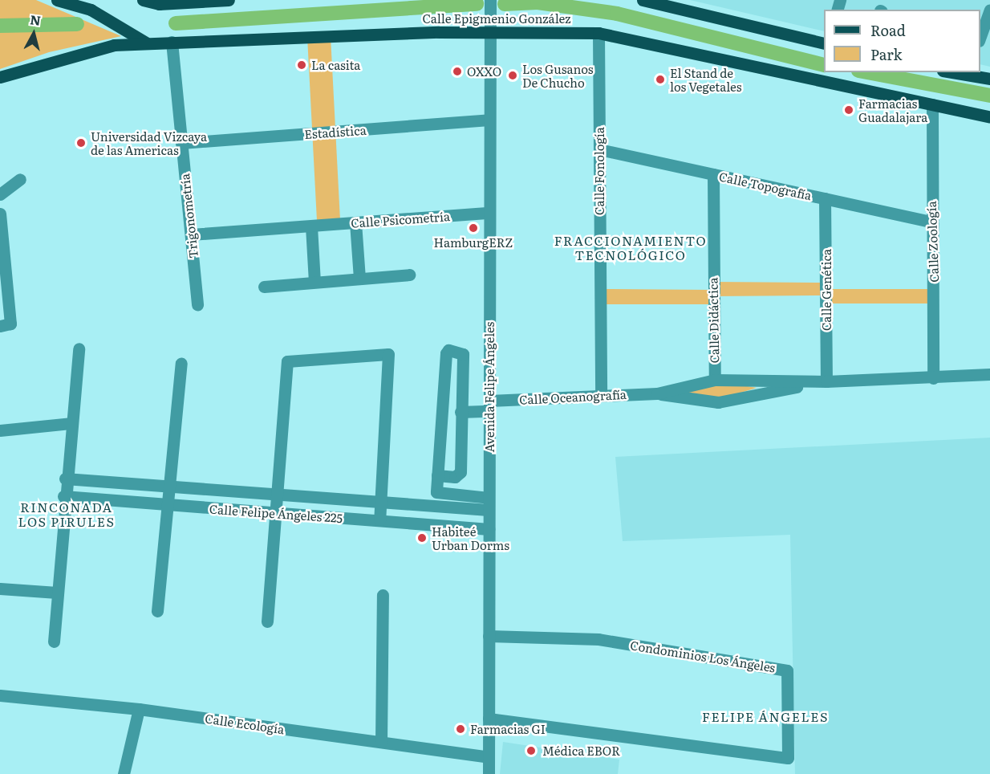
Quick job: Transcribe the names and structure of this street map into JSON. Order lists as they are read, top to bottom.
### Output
{
  "streets": {
    "main road": ["Calle Epigmenio González"],
    "street": [
      "Estadística",
      "Calle Fonología",
      "Calle Topografía",
      "Trigonometría",
      "Calle Psicometría",
      "Calle Zoología",
      "Calle Genética",
      "Calle Didáctica",
      "Avenida Felipe Ángeles",
      "Calle Oceanografía",
      "Calle Felipe Ángeles 225",
      "Condominios Los Ángeles",
      "Calle Ecología"
    ]
  },
  "crossings": [
    ["Calle Epigmenio González", "Calle Fonología"],
    ["Calle Epigmenio González", "Trigonometría"],
    ["Calle Epigmenio González", "Calle Zoología"],
    ["Calle Epigmenio González", "Avenida Felipe Ángeles"],
    ["Estadística", "Trigonometría"],
    ["Estadística", "Avenida Felipe Ángeles"],
    ["Calle Fonología", "Calle Topografía"],
    ["Calle Fonología", "Calle Oceanografía"],
    ["Calle Topografía", "Calle Zoología"],
    ["Calle Topografía", "Calle Genética"],
    ["Calle Topografía", "Calle Didáctica"],
    ["Trigonometría", "Calle Psicometría"],
    ["Calle Psicometría", "Avenida Felipe Ángeles"],
    ["Calle Zoología", "Calle Oceanografía"],
    ["Calle Genética", "Calle Oceanografía"],
    ["Calle Didáctica", "Calle Oceanografía"],
    ["Avenida Felipe Ángeles", "Calle Oceanografía"],
    ["Avenida Felipe Ángeles", "Calle Felipe Ángeles 225"],
    ["Avenida Felipe Ángeles", "Condominios Los Ángeles"],
    ["Avenida Felipe Ángeles", "Calle Ecología"]
  ],
  "districts": ["FRACCIONAMIENTO TECNOLÓGICO", "RINCONADA LOS PIRULES", "FELIPE ÁNGELES"],
  "places": [
    "La casita",
    "OXXO",
    "Los Gusanos De Chucho",
    "El Stand de los Vegetales",
    "Farmacias Guadalajara",
    "Universidad Vizcaya de las Americas",
    "HamburgERZ",
    "Habiteé Urban Dorms",
    "Farmacias GI",
    "Médica EBOR"
  ],
  "legend": ["Road", "Park"],
  "north": "top"
}
